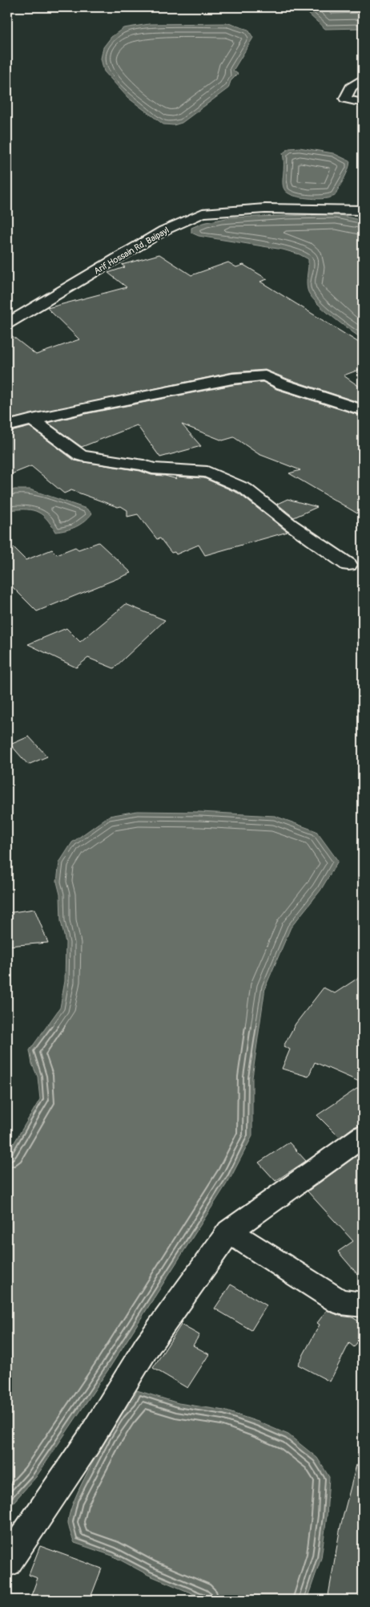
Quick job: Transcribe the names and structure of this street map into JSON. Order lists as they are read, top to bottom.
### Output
{
  "streets": {
    "street": ["Arif Hossain Rd, Baipayl"]
  }
}
